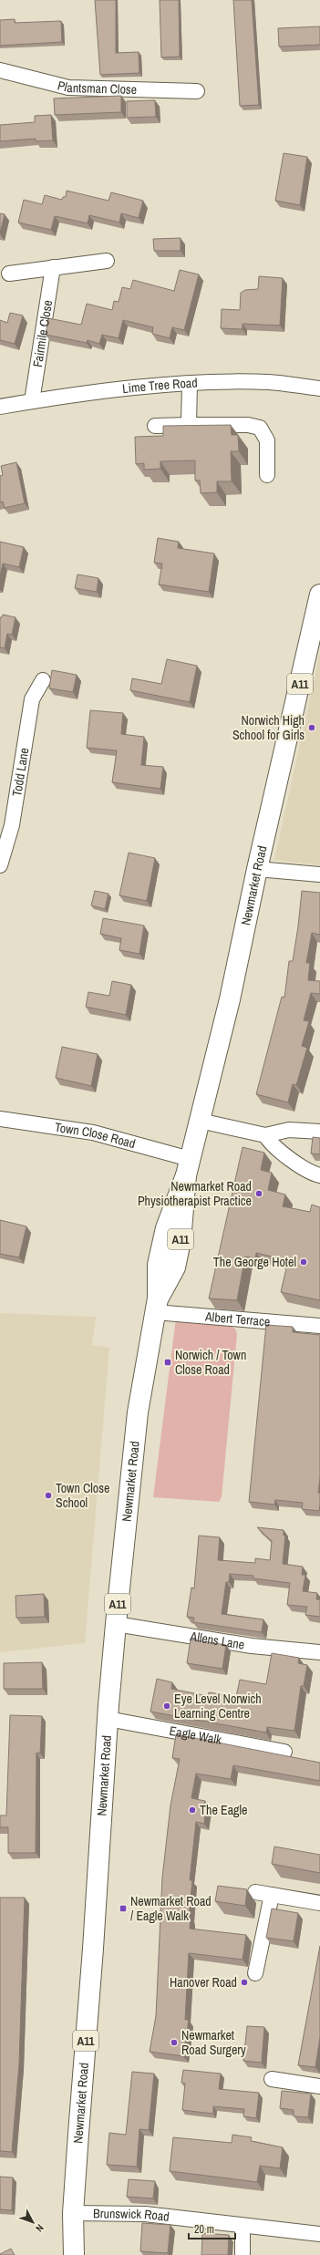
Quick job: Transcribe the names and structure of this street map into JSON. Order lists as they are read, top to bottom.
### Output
{
  "streets": {
    "main road": ["A11", "Newmarket Road"],
    "street": [
      "Plantsman Close",
      "Fairmile Close",
      "Lime Tree Road",
      "Todd Lane",
      "Town Close Road",
      "Albert Terrace",
      "Allens Lane",
      "Eagle Walk",
      "Brunswick Road"
    ]
  },
  "crossings": [
    ["Fairmile Close", "Lime Tree Road"],
    ["Newmarket Road", "Town Close Road"],
    ["Newmarket Road", "Albert Terrace"],
    ["Newmarket Road", "Allens Lane"],
    ["Newmarket Road", "Eagle Walk"],
    ["Newmarket Road", "Brunswick Road"]
  ],
  "places": {
    "other": [
      "Norwich High School for Girls",
      "Newmarket Road Physiotherapist Practice",
      "The George Hotel",
      "Town Close School",
      "Eye Level Norwich Learning Centre",
      "The Eagle",
      "Hanover Road",
      "Newmarket Road Surgery"
    ],
    "transit": ["Norwich / Town Close Road", "Newmarket Road / Eagle Walk"]
  },
  "scale_bar": "20 m",
  "north": "bottom right"
}
